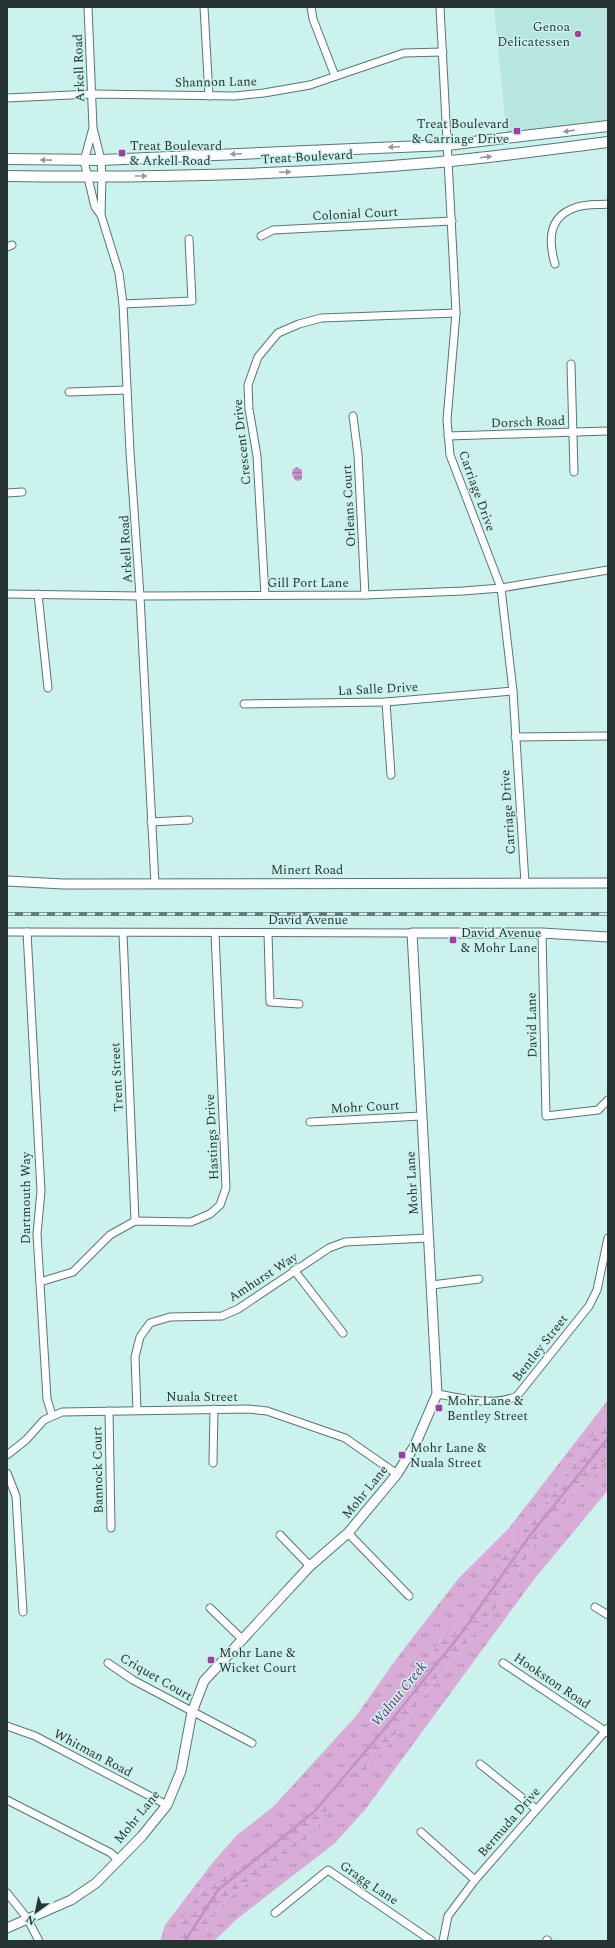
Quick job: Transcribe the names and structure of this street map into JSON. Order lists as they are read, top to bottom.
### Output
{
  "streets": {
    "main road": ["Treat Boulevard"],
    "street": [
      "Arkell Road",
      "Shannon Lane",
      "Colonial Court",
      "Dorsch Road",
      "Crescent Drive",
      "Carriage Drive",
      "Orleans Court",
      "Gill Port Lane",
      "La Salle Drive",
      "Minert Road",
      "David Avenue",
      "David Lane",
      "Trent Street",
      "Mohr Court",
      "Hastings Drive",
      "Mohr Lane",
      "Dartmouth Way",
      "Amhurst Way",
      "Bentley Street",
      "Nuala Street",
      "Bannock Court",
      "Criquet Court",
      "Hookston Road",
      "Whitman Road",
      "Bermuda Drive",
      "Gragg Lane"
    ]
  },
  "crossings": [
    ["Arkell Road", "Shannon Lane"],
    ["Arkell Road", "Treat Boulevard"],
    ["Arkell Road", "Gill Port Lane"],
    ["Arkell Road", "Minert Road"],
    ["Shannon Lane", "Carriage Drive"],
    ["Treat Boulevard", "Carriage Drive"],
    ["Colonial Court", "Carriage Drive"],
    ["Dorsch Road", "Carriage Drive"],
    ["Crescent Drive", "Carriage Drive"],
    ["Crescent Drive", "Gill Port Lane"],
    ["Carriage Drive", "Gill Port Lane"],
    ["Carriage Drive", "La Salle Drive"],
    ["Carriage Drive", "Minert Road"],
    ["Orleans Court", "Gill Port Lane"],
    ["David Avenue", "David Lane"],
    ["David Avenue", "Trent Street"],
    ["David Avenue", "Hastings Drive"],
    ["David Avenue", "Mohr Lane"],
    ["David Avenue", "Dartmouth Way"],
    ["Trent Street", "Hastings Drive"],
    ["Mohr Court", "Mohr Lane"],
    ["Hastings Drive", "Dartmouth Way"],
    ["Mohr Lane", "Amhurst Way"],
    ["Mohr Lane", "Bentley Street"],
    ["Mohr Lane", "Nuala Street"],
    ["Mohr Lane", "Criquet Court"],
    ["Mohr Lane", "Whitman Road"],
    ["Dartmouth Way", "Nuala Street"],
    ["Amhurst Way", "Nuala Street"],
    ["Nuala Street", "Bannock Court"],
    ["Hookston Road", "Bermuda Drive"]
  ],
  "water": ["Walnut Creek"],
  "places": {
    "other": ["Genoa Delicatessen"],
    "transit": [
      "Treat Boulevard & Carriage Drive",
      "Treat Boulevard & Arkell Road",
      "David Avenue & Mohr Lane",
      "Mohr Lane & Bentley Street",
      "Mohr Lane & Nuala Street",
      "Mohr Lane & Wicket Court"
    ]
  },
  "north": "bottom left"
}
